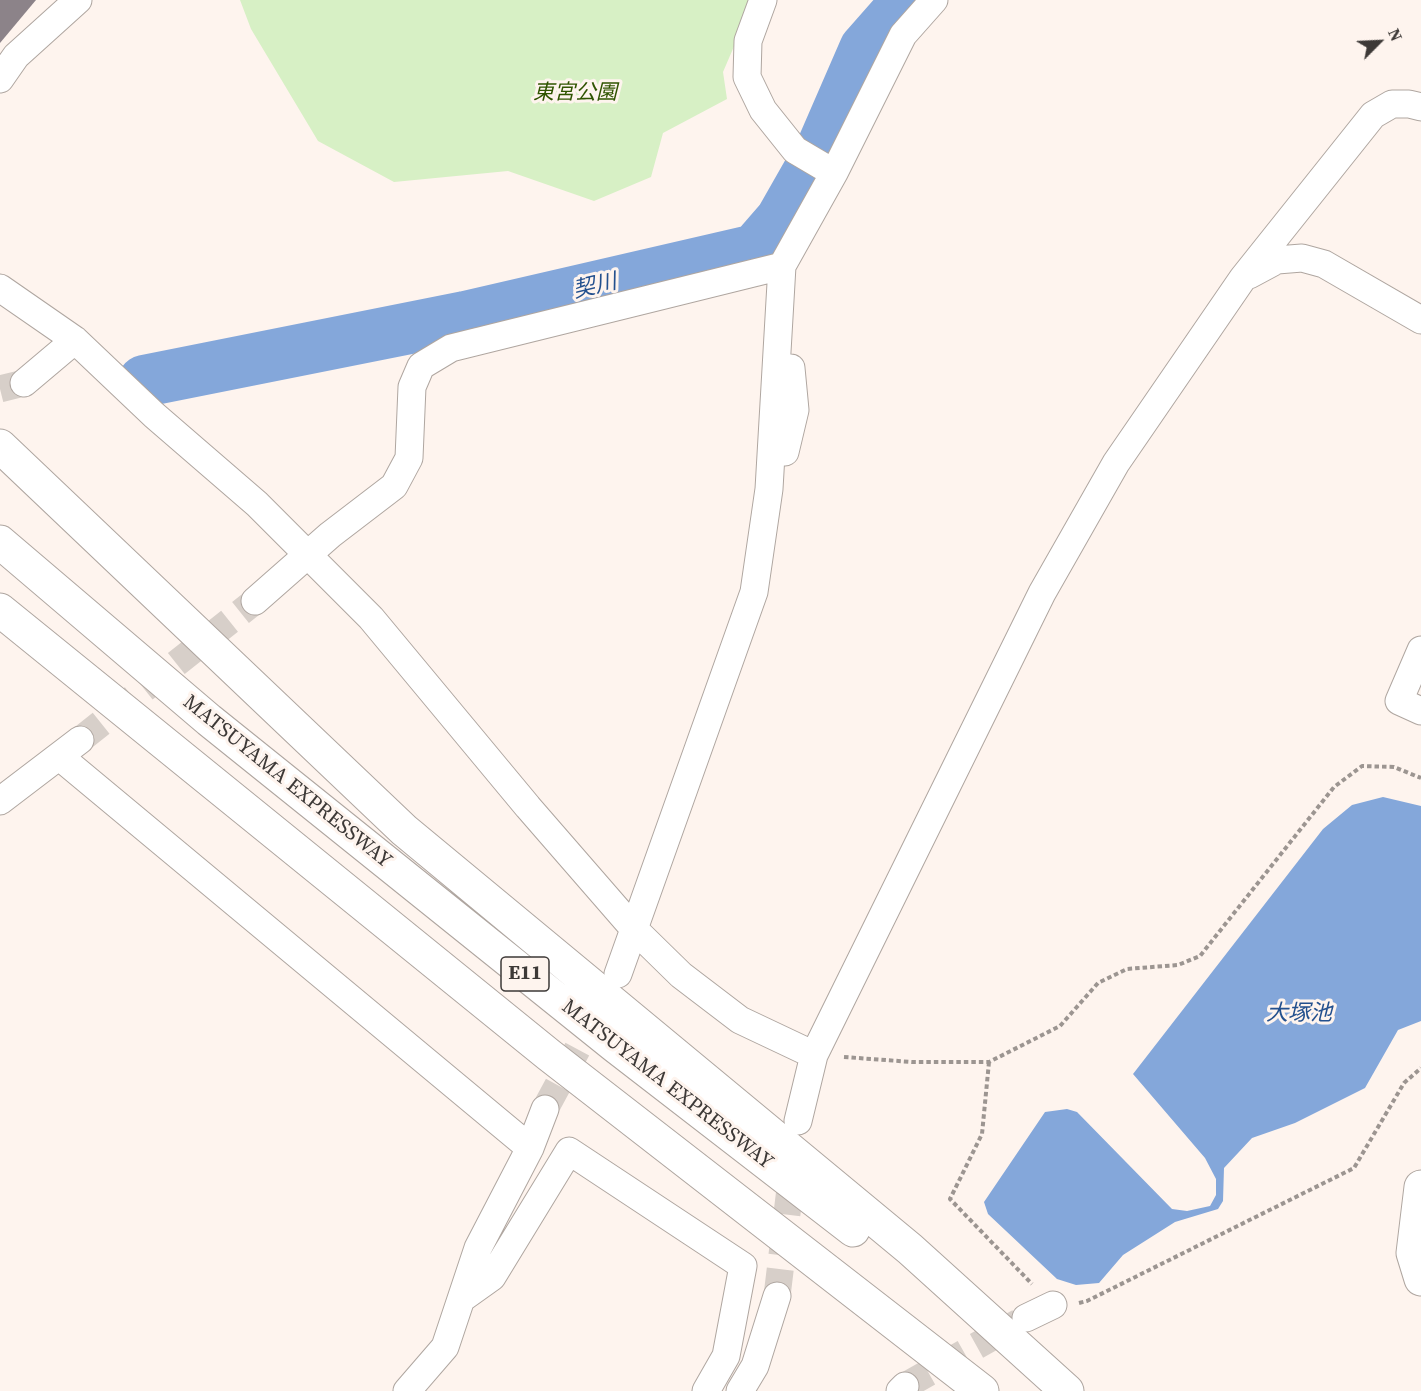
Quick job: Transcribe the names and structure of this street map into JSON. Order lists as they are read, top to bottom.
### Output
{
  "streets": {
    "main road": ["MATSUYAMA EXPRESSWAY", "E11"]
  },
  "water": ["契川", "大塚池"],
  "parks": ["東宮公園"],
  "north": "top right"
}
